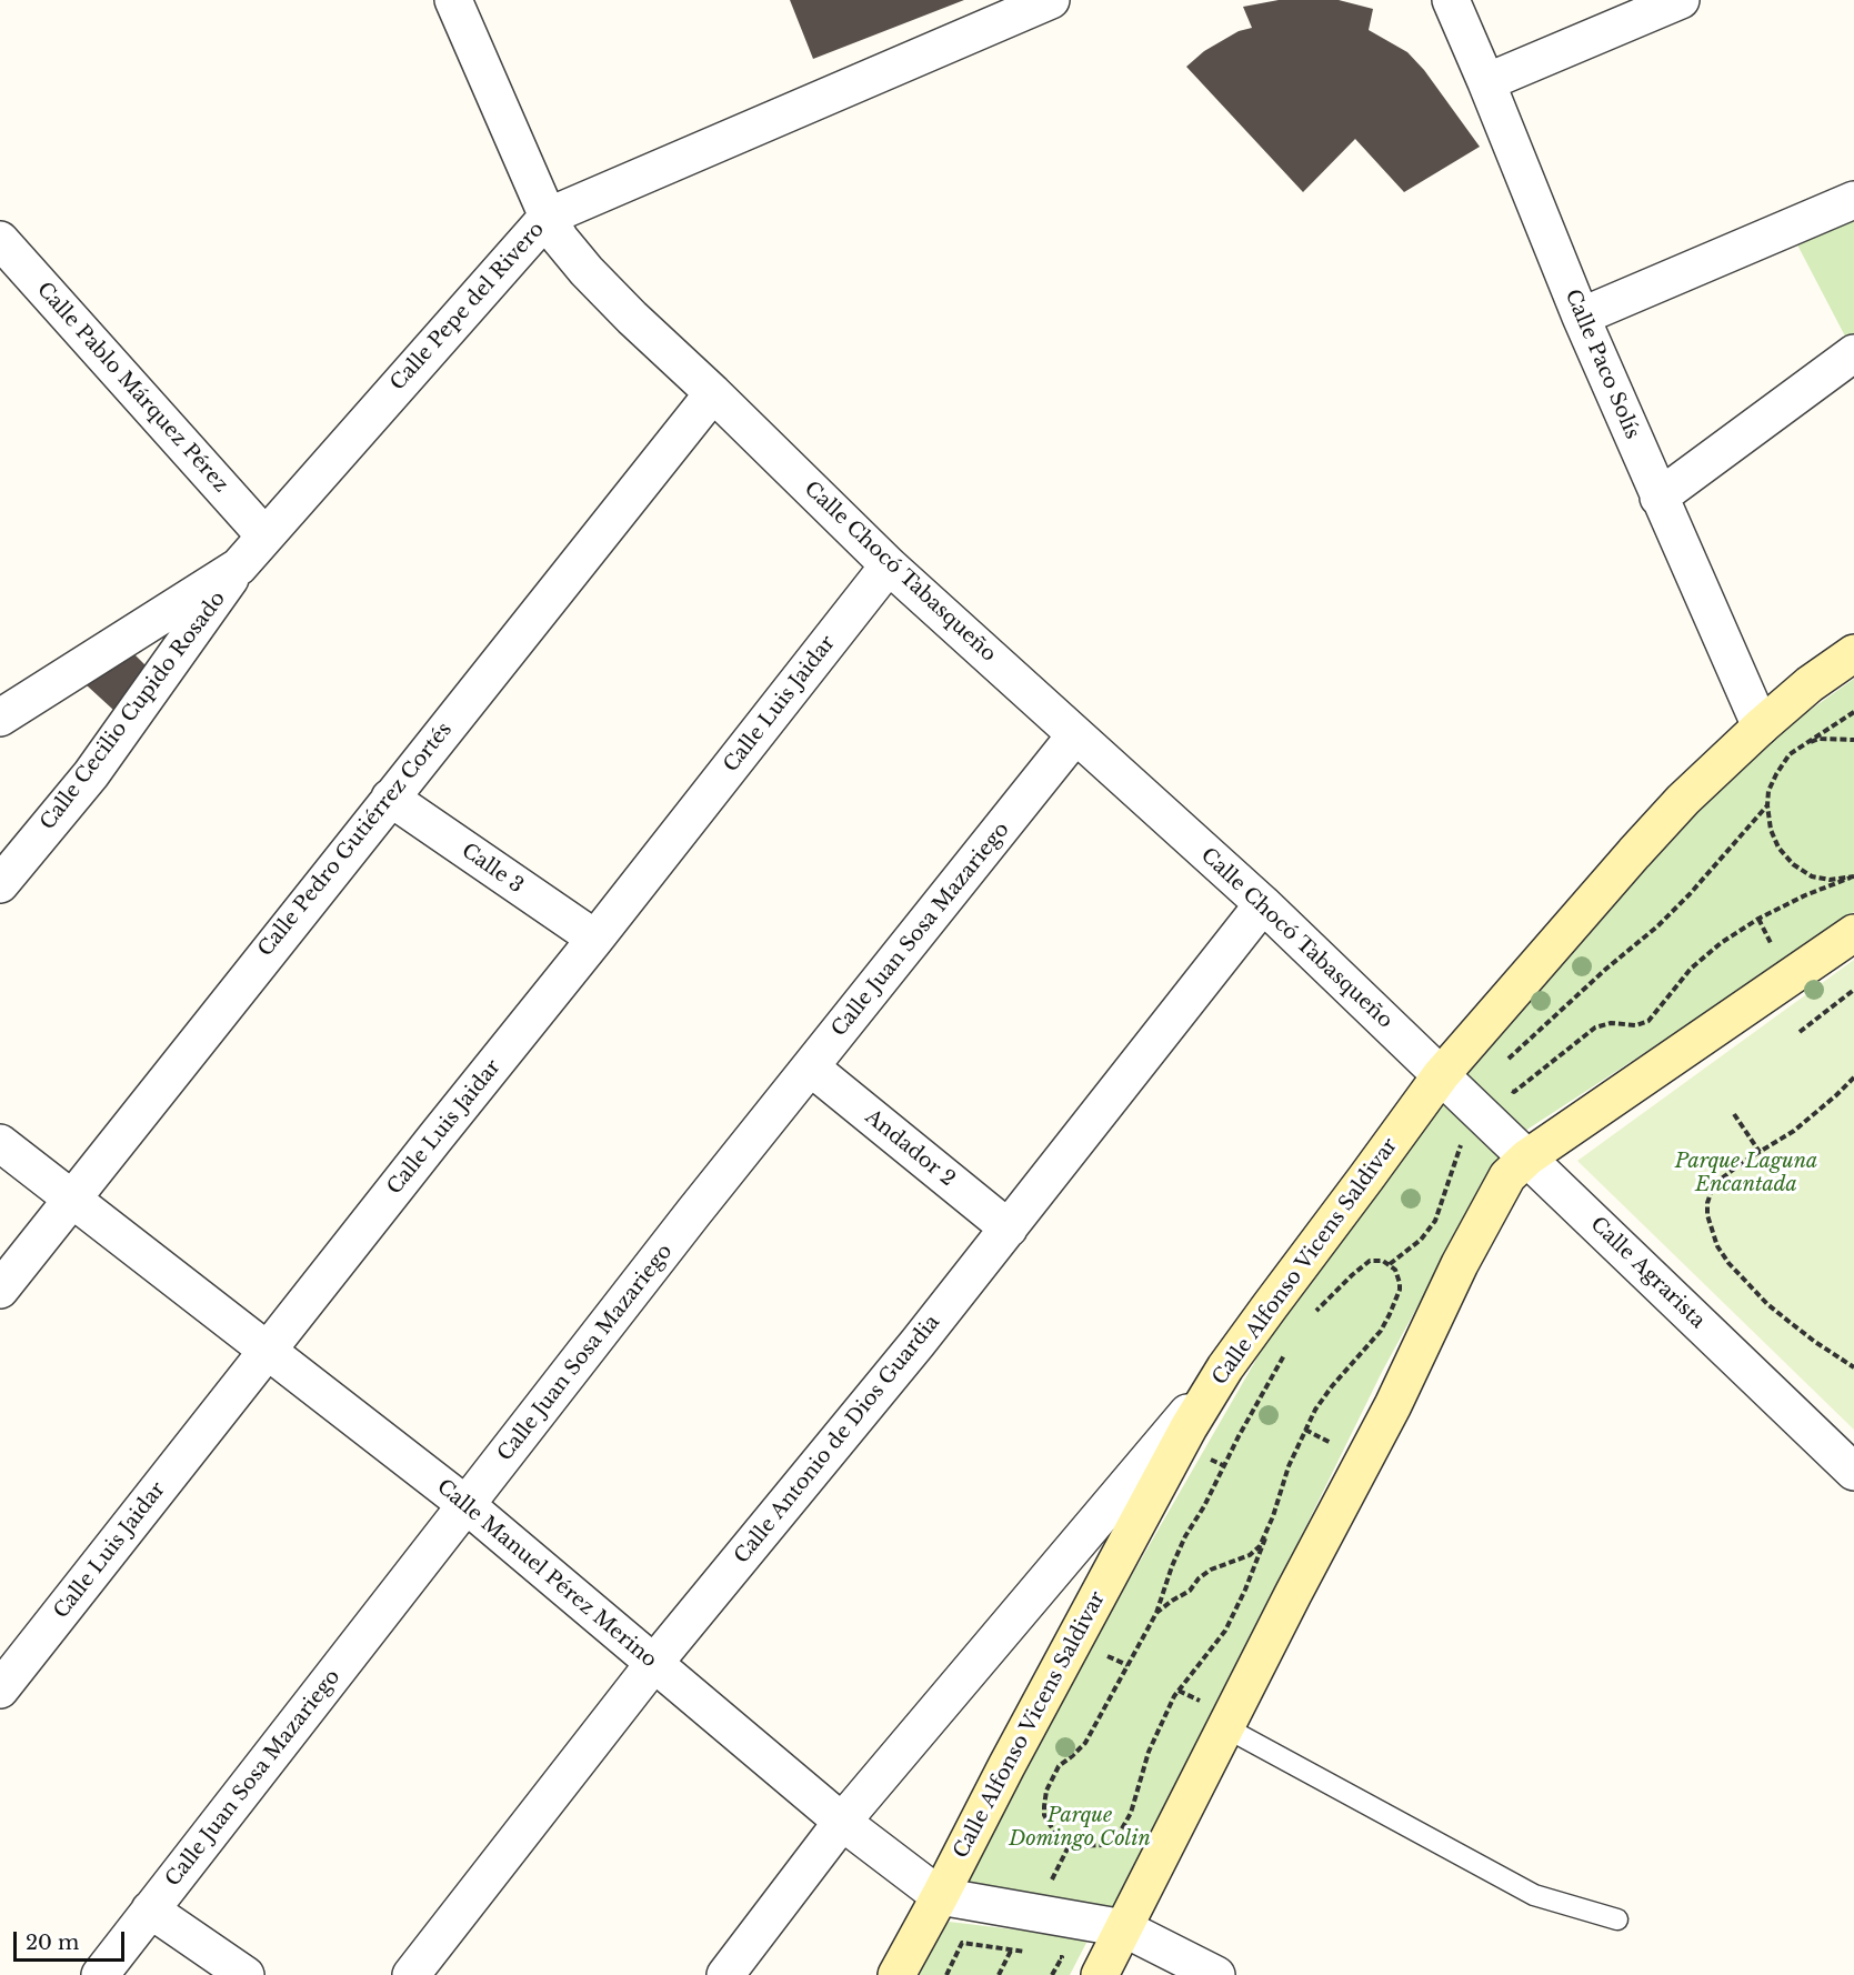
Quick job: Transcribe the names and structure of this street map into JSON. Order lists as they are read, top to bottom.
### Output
{
  "streets": {
    "main road": ["Calle Alfonso Vicens Saldivar"],
    "street": [
      "Calle Pepe del Rivero",
      "Calle Paco Solís",
      "Calle Pablo Márquez Pérez",
      "Calle Chocó Tabasqueño",
      "Calle Luis Jaidar",
      "Calle Cecilio Cupido Rosado",
      "Calle Pedro Gutiérrez Cortés",
      "Calle 3",
      "Calle Juan Sosa Mazariego",
      "Andador 2",
      "Calle Agrarista",
      "Calle Antonio de Dios Guardia",
      "Calle Manuel Pérez Merino"
    ]
  },
  "crossings": [
    ["Calle Pepe del Rivero", "Calle Pablo Márquez Pérez"],
    ["Calle Pepe del Rivero", "Calle Chocó Tabasqueño"],
    ["Calle Pepe del Rivero", "Calle Cecilio Cupido Rosado"],
    ["Calle Paco Solís", "Calle Alfonso Vicens Saldivar"],
    ["Calle Chocó Tabasqueño", "Calle Luis Jaidar"],
    ["Calle Chocó Tabasqueño", "Calle Pedro Gutiérrez Cortés"],
    ["Calle Chocó Tabasqueño", "Calle Juan Sosa Mazariego"],
    ["Calle Chocó Tabasqueño", "Calle Alfonso Vicens Saldivar"],
    ["Calle Chocó Tabasqueño", "Calle Agrarista"],
    ["Calle Chocó Tabasqueño", "Calle Antonio de Dios Guardia"],
    ["Calle Luis Jaidar", "Calle 3"],
    ["Calle Luis Jaidar", "Calle Manuel Pérez Merino"],
    ["Calle Pedro Gutiérrez Cortés", "Calle 3"],
    ["Calle Pedro Gutiérrez Cortés", "Calle Manuel Pérez Merino"],
    ["Calle Juan Sosa Mazariego", "Andador 2"],
    ["Calle Juan Sosa Mazariego", "Calle Manuel Pérez Merino"],
    ["Andador 2", "Calle Antonio de Dios Guardia"],
    ["Calle Alfonso Vicens Saldivar", "Calle Agrarista"],
    ["Calle Alfonso Vicens Saldivar", "Calle Manuel Pérez Merino"],
    ["Calle Antonio de Dios Guardia", "Calle Manuel Pérez Merino"]
  ],
  "parks": ["Parque Laguna Encantada", "Parque Domingo Colin"],
  "scale_bar": "20 m"
}
